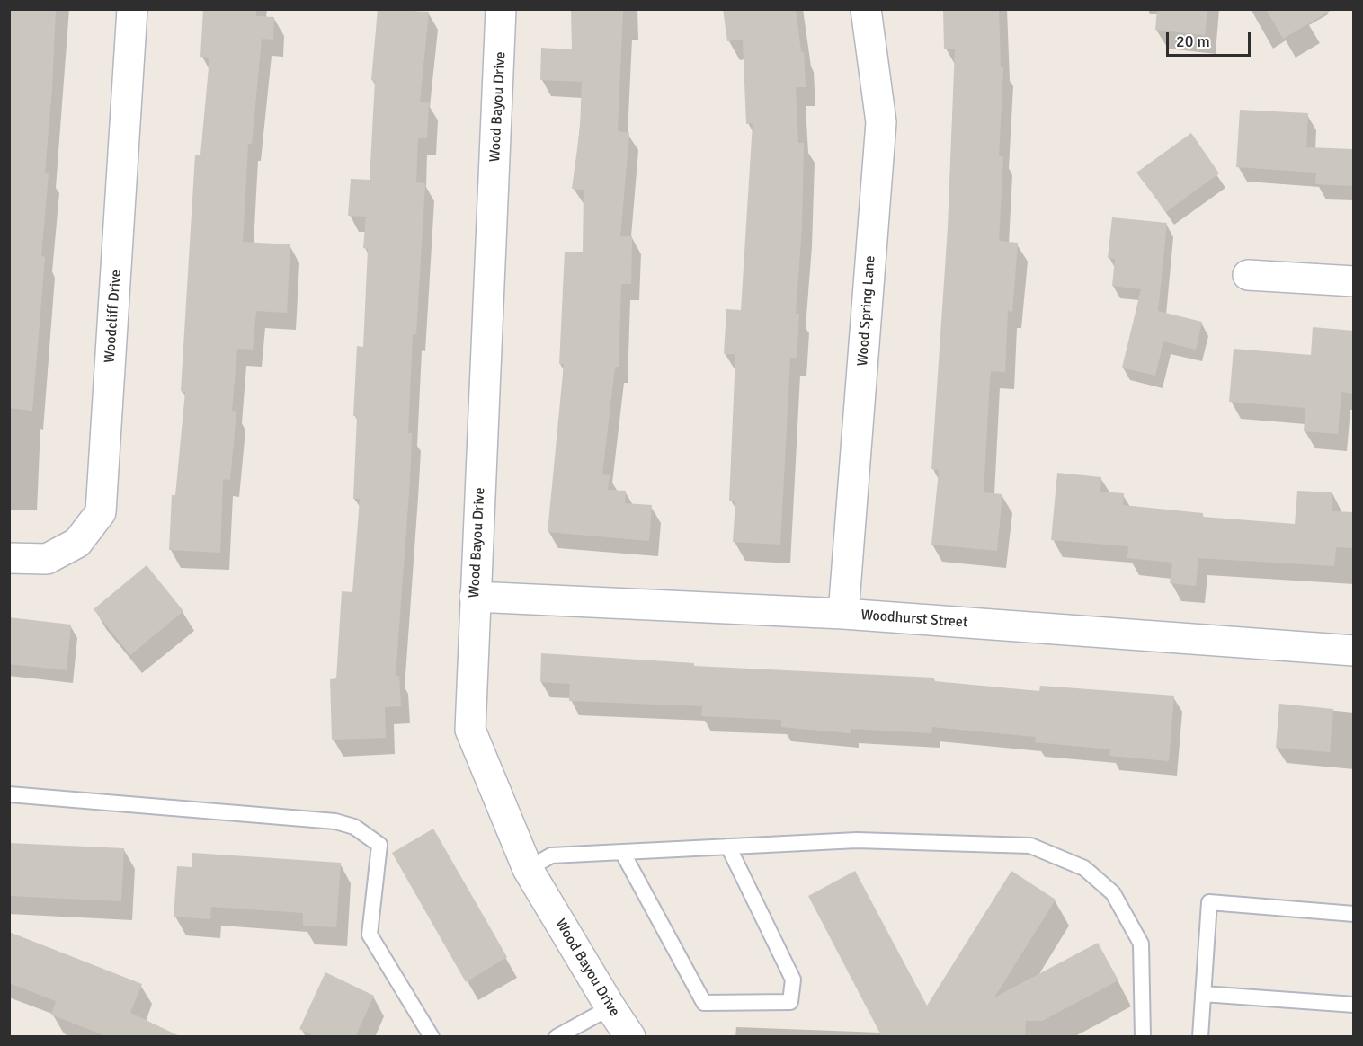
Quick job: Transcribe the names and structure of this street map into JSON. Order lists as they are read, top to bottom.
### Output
{
  "streets": {
    "street": [
      "Wood Bayou Drive",
      "Wood Spring Lane",
      "Woodcliff Drive",
      "Woodhurst Street"
    ]
  },
  "crossings": [
    ["Wood Bayou Drive", "Woodhurst Street"],
    ["Wood Spring Lane", "Woodhurst Street"]
  ],
  "scale_bar": "20 m"
}
